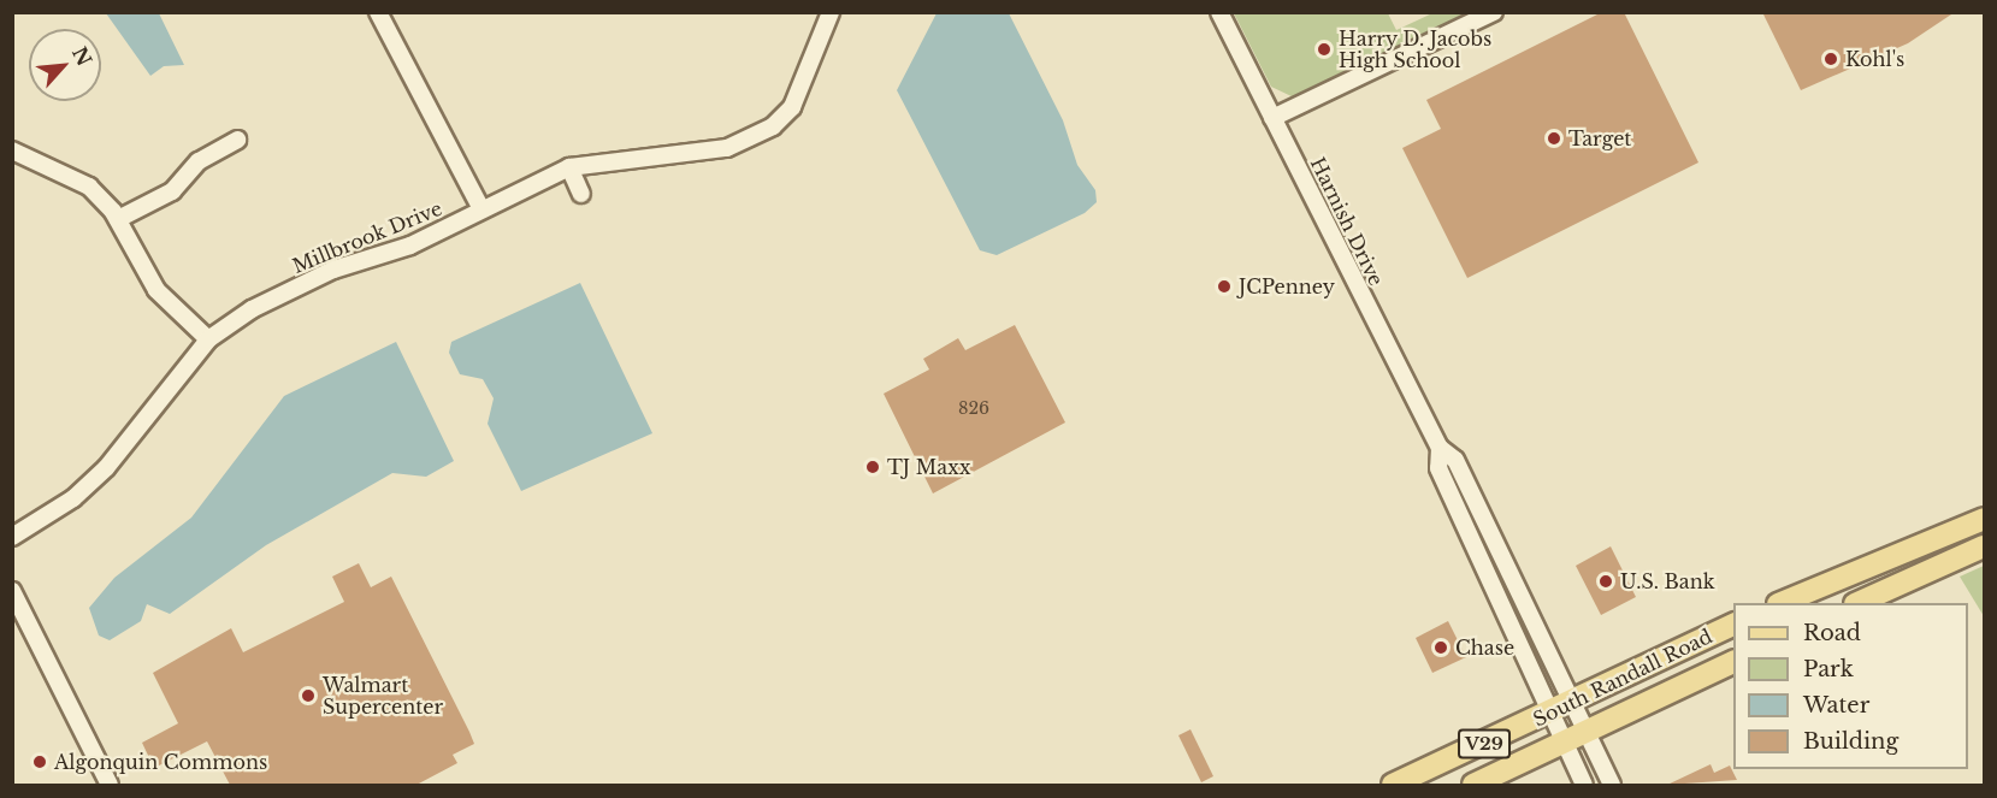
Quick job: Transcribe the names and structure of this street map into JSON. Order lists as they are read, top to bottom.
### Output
{
  "streets": {
    "main road": ["South Randall Road", "V29"],
    "street": ["Harnish Drive", "Millbrook Drive"]
  },
  "crossings": [
    ["Harnish Drive", "South Randall Road"]
  ],
  "places": [
    "Harry D. Jacobs High School",
    "Kohl's",
    "Target",
    "JCPenney",
    "TJ Maxx",
    "U.S. Bank",
    "Chase",
    "Walmart Supercenter",
    "Algonquin Commons"
  ],
  "house_numbers": ["826"],
  "legend": [
    "Road",
    "Park",
    "Water",
    "Building"
  ],
  "north": "top right"
}
